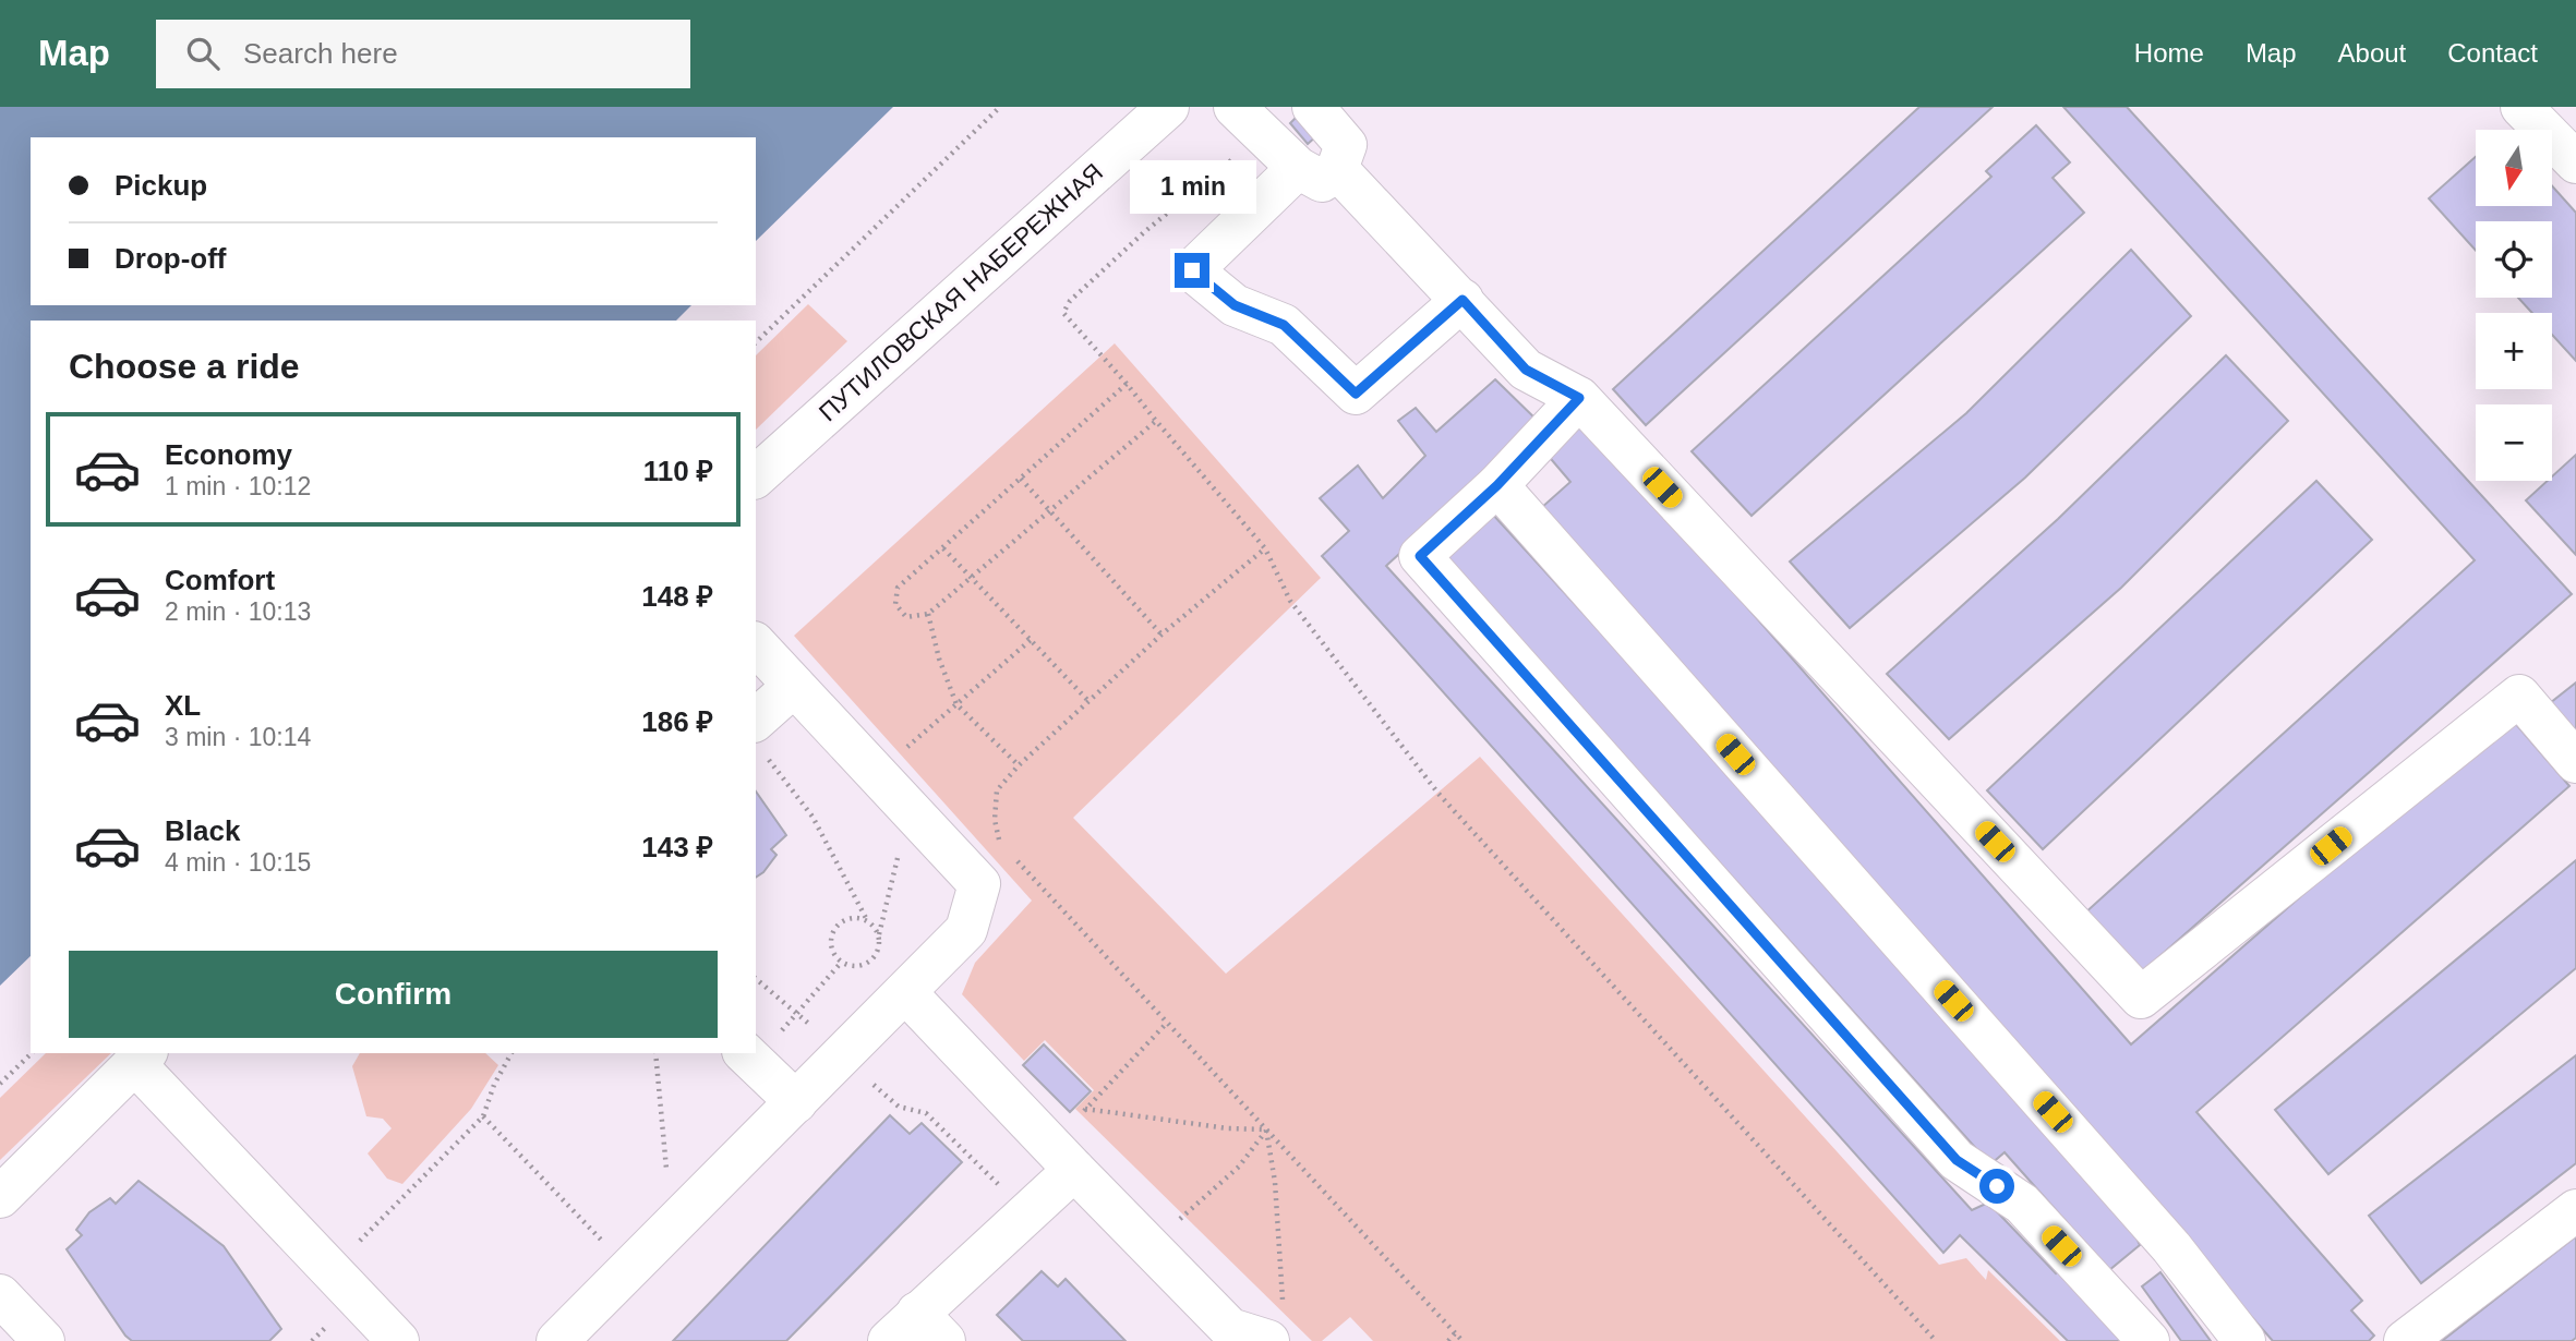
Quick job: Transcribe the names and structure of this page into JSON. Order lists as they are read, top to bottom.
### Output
{
  "streets": {
    "street": ["ПУТИЛОВСКАЯ НАБЕРЕЖНАЯ"]
  },
  "north": "bottom",
  "page": {
    "header": "Map",
    "search": "Search here",
    "nav": [
      "Home",
      "Map",
      "About",
      "Contact"
    ],
    "map_buttons": ["+", "−"],
    "banner": ["Pickup", "Drop-off"],
    "bubble": "1 min",
    "heading": "Choose a ride",
    "list": [
      {
        "name": "Economy",
        "note": "1 min · 10:12",
        "value": "110 ₽"
      },
      {
        "name": "Comfort",
        "note": "2 min · 10:13",
        "value": "148 ₽"
      },
      {
        "name": "XL",
        "note": "3 min · 10:14",
        "value": "186 ₽"
      },
      {
        "name": "Black",
        "note": "4 min · 10:15",
        "value": "143 ₽"
      }
    ],
    "buttons": "Confirm"
  }
}
